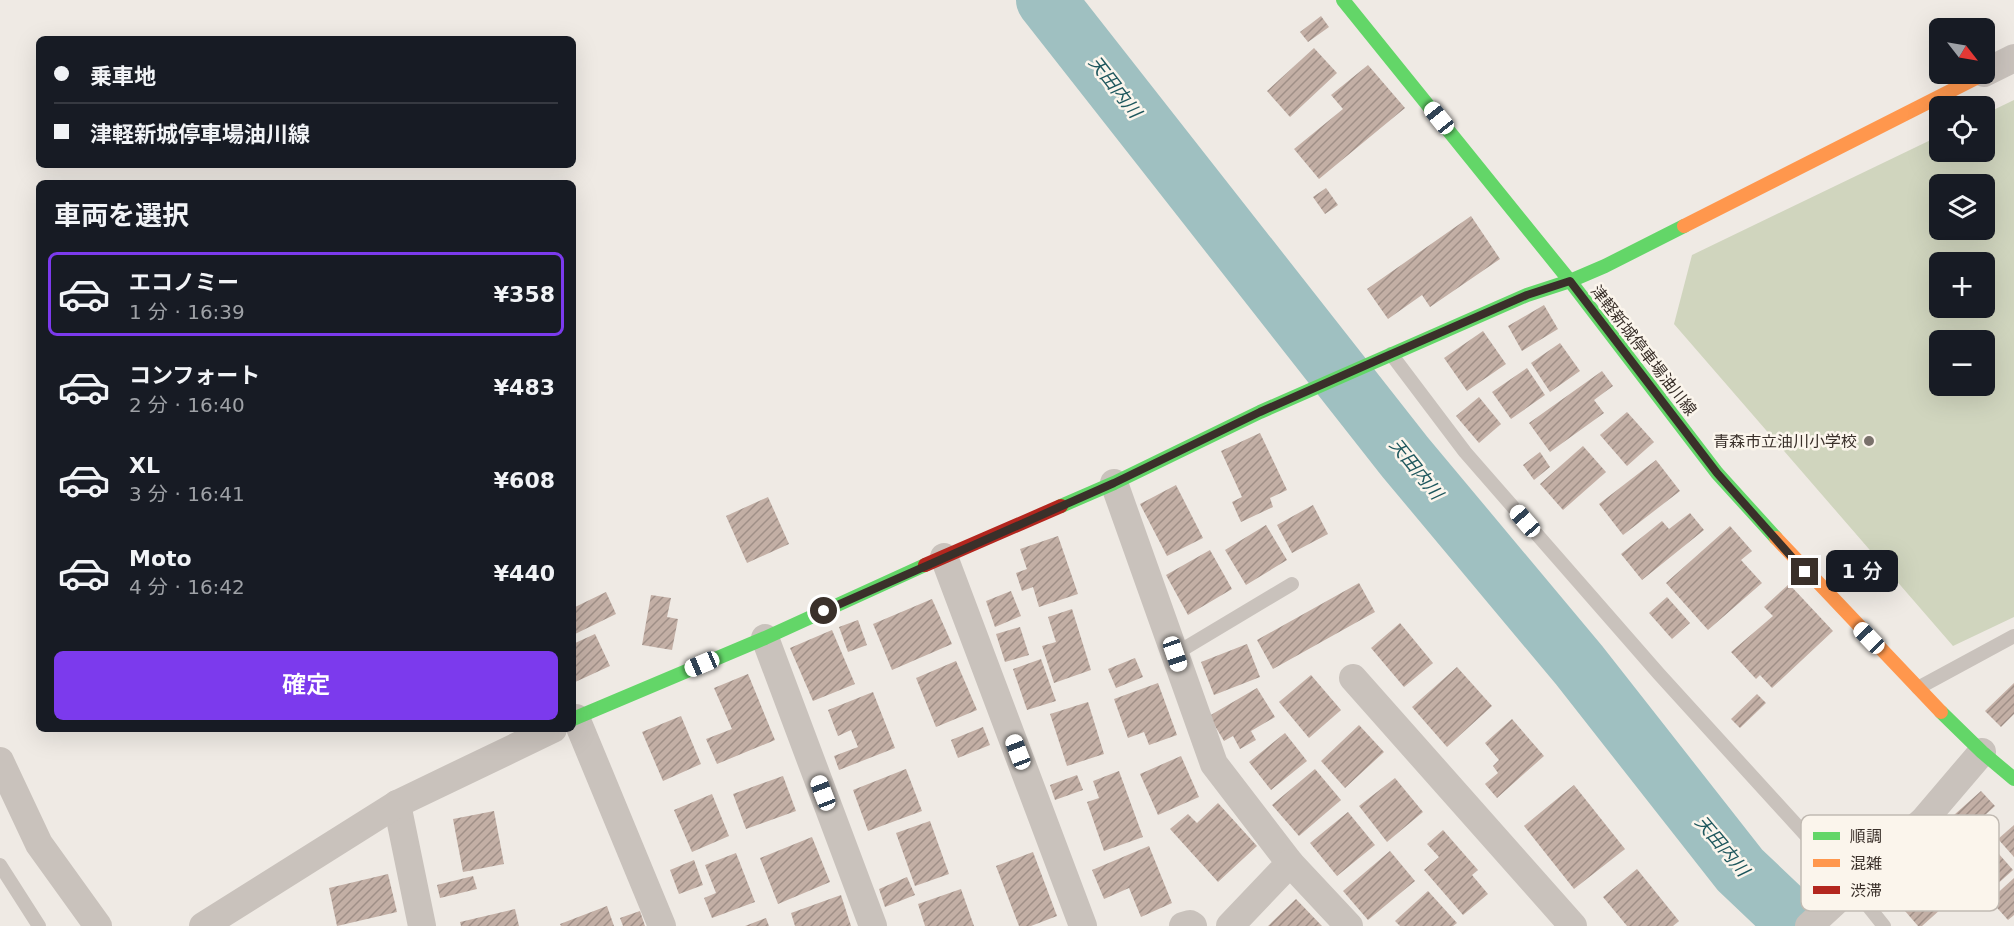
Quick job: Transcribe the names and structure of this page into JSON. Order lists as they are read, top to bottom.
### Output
{
  "streets": {
    "street": ["津軽新城停車場油川線"]
  },
  "water": ["天田内川"],
  "places": ["青森市立油川小学校"],
  "legend": ["順調", "混雑", "渋滞"],
  "north": "bottom right",
  "page": {
    "map_buttons": ["+", "−"],
    "banner": ["乗車地", "津軽新城停車場油川線"],
    "heading": "車両を選択",
    "list": [
      {
        "name": "エコノミー",
        "note": "1 分 · 16:39",
        "value": "¥358"
      },
      {
        "name": "コンフォート",
        "note": "2 分 · 16:40",
        "value": "¥483"
      },
      {
        "name": "XL",
        "note": "3 分 · 16:41",
        "value": "¥608"
      },
      {
        "name": "Moto",
        "note": "4 分 · 16:42",
        "value": "¥440"
      }
    ],
    "bubble": "1 分",
    "buttons": "確定"
  }
}
